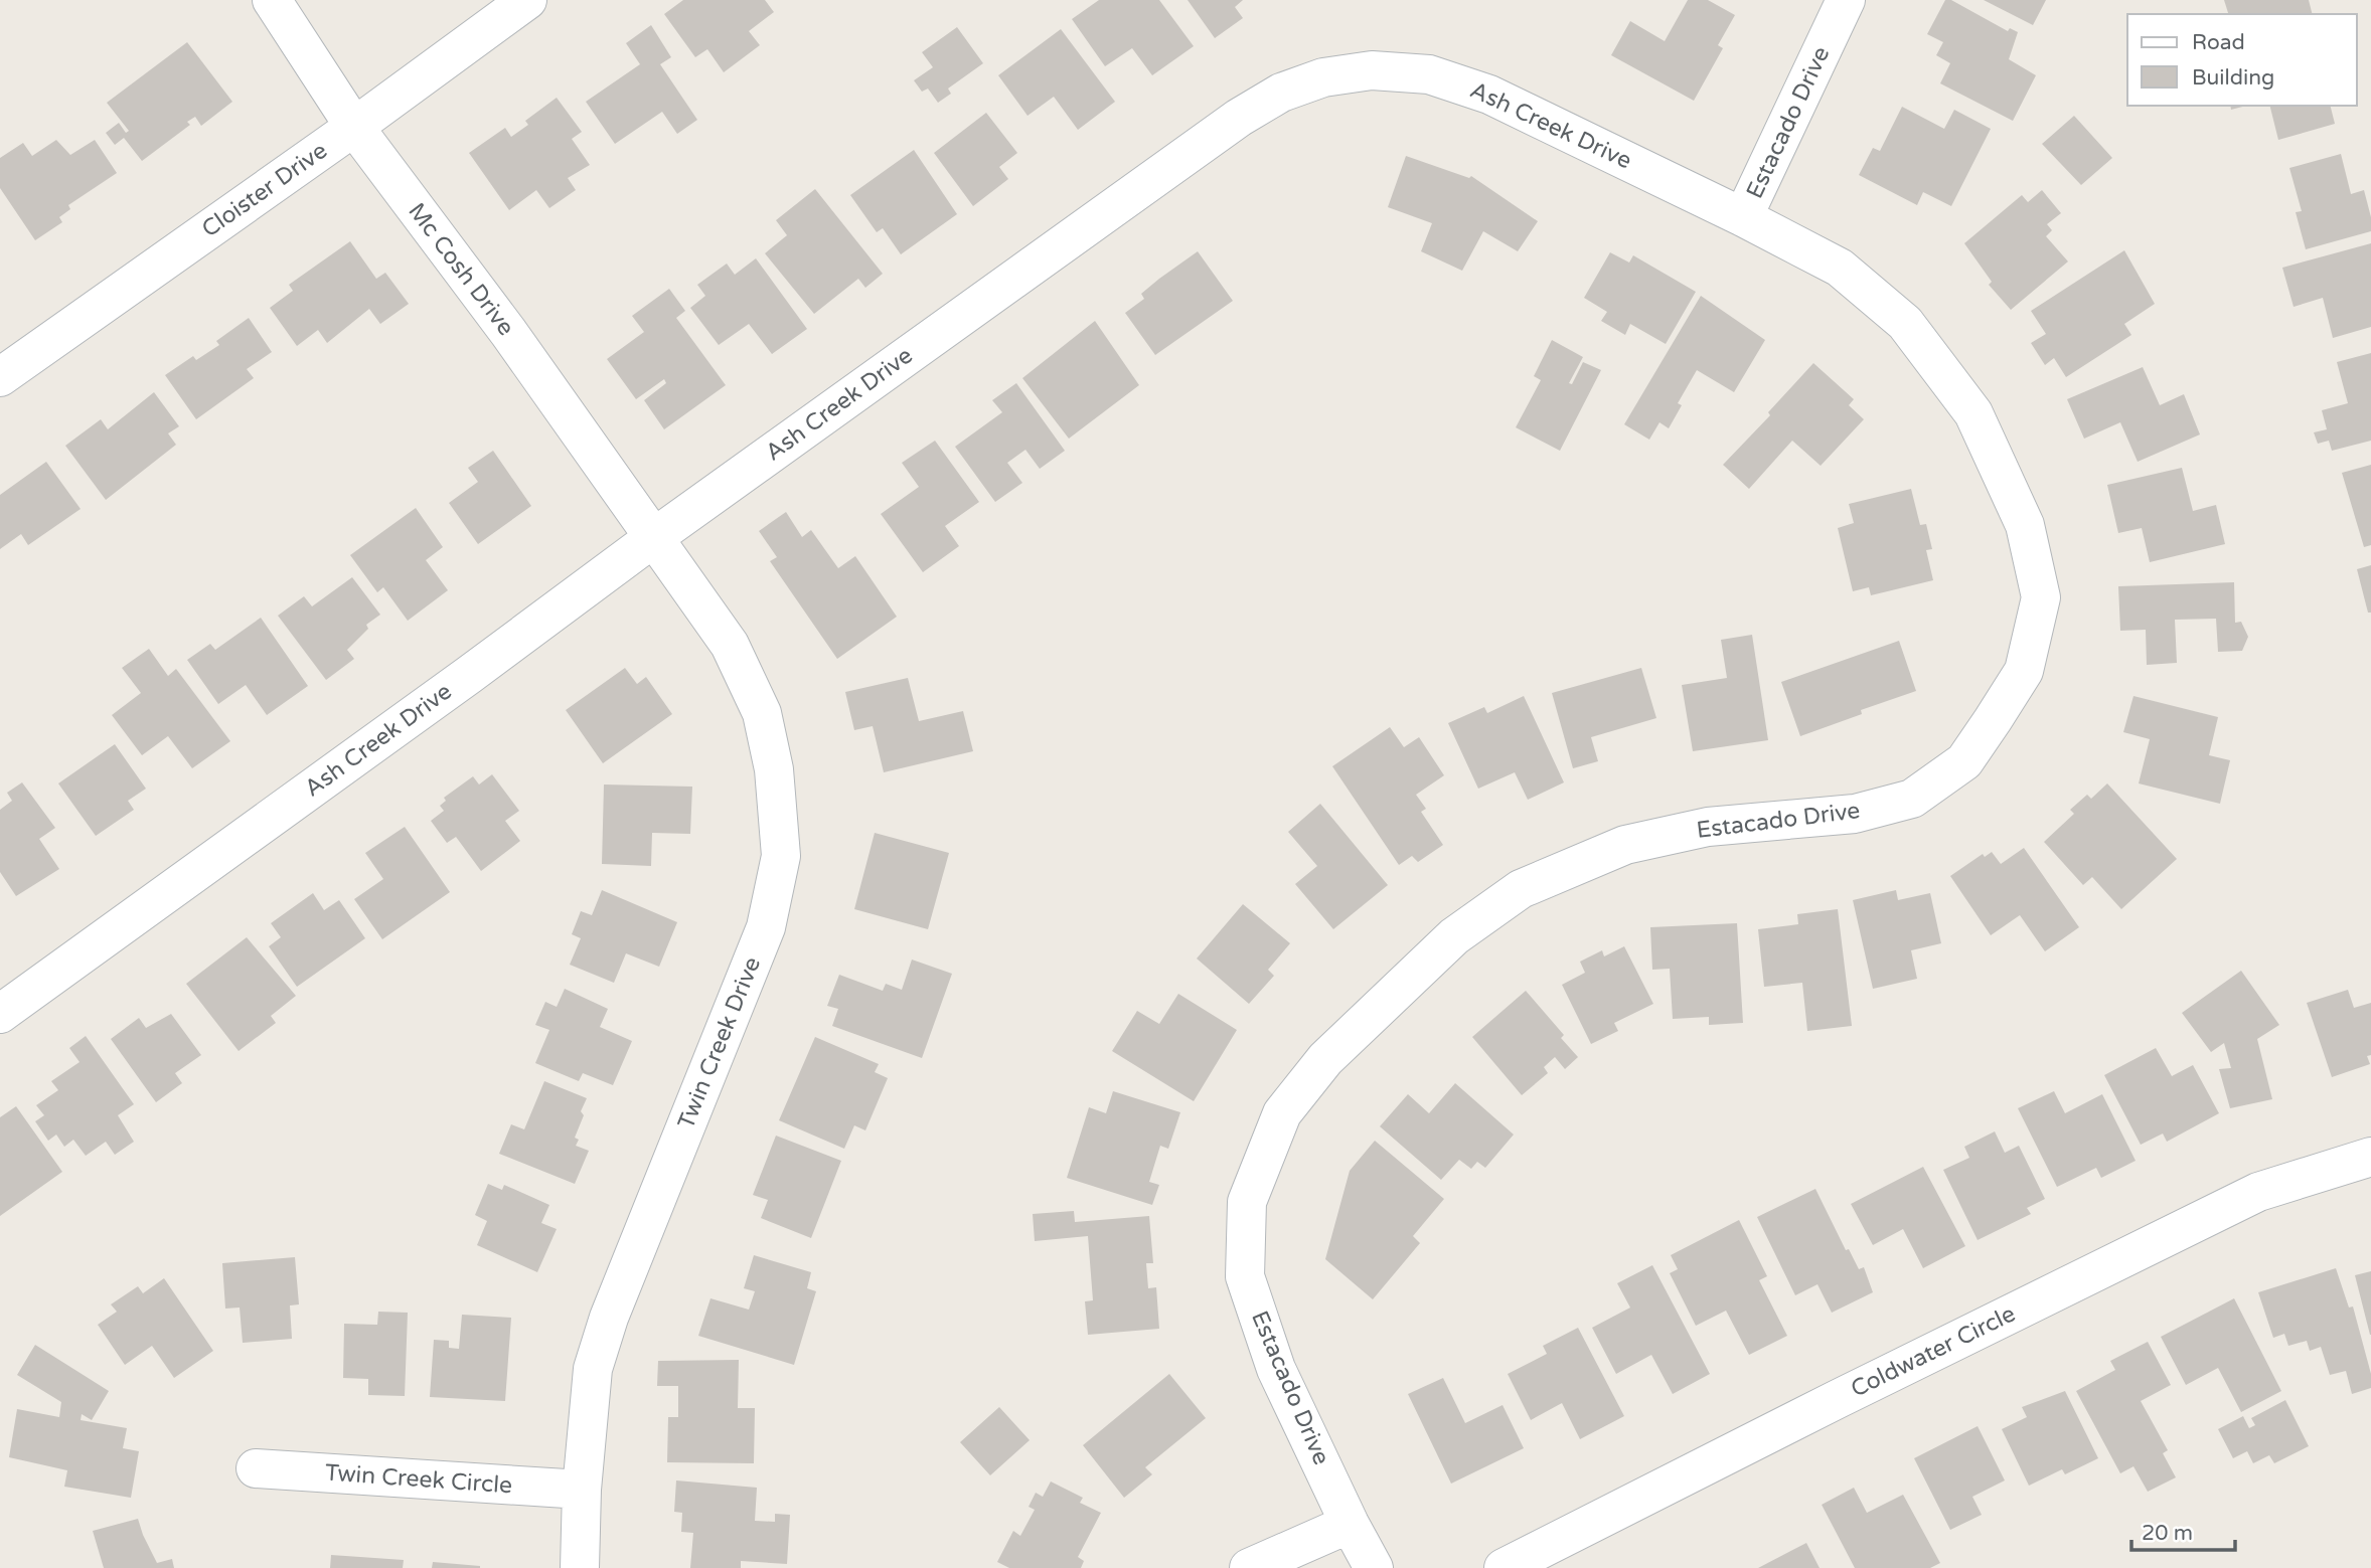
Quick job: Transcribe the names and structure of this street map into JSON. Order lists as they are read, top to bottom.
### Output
{
  "streets": {
    "street": [
      "Estacado Drive",
      "Ash Creek Drive",
      "Cloister Drive",
      "Mc Cosh Drive",
      "Twin Creek Drive",
      "Coldwater Circle",
      "Twin Creek Circle"
    ]
  },
  "crossings": [
    ["Estacado Drive", "Ash Creek Drive"],
    ["Ash Creek Drive", "Mc Cosh Drive"],
    ["Ash Creek Drive", "Twin Creek Drive"],
    ["Cloister Drive", "Mc Cosh Drive"],
    ["Mc Cosh Drive", "Twin Creek Drive"],
    ["Twin Creek Drive", "Twin Creek Circle"]
  ],
  "legend": ["Road", "Building"],
  "scale_bar": "20 m"
}
